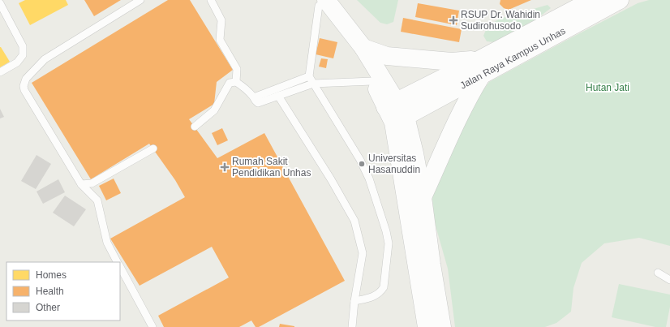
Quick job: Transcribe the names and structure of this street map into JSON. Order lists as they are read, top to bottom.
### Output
{
  "streets": {
    "street": ["Jalan Raya Kampus Unhas"]
  },
  "parks": ["Hutan Jati"],
  "places": {
    "health": ["RSUP Dr. Wahidin Sudirohusodo", "Rumah Sakit Pendidikan Unhas"],
    "other": ["Universitas Hasanuddin"]
  },
  "legend": ["Homes", "Health", "Other"]
}
